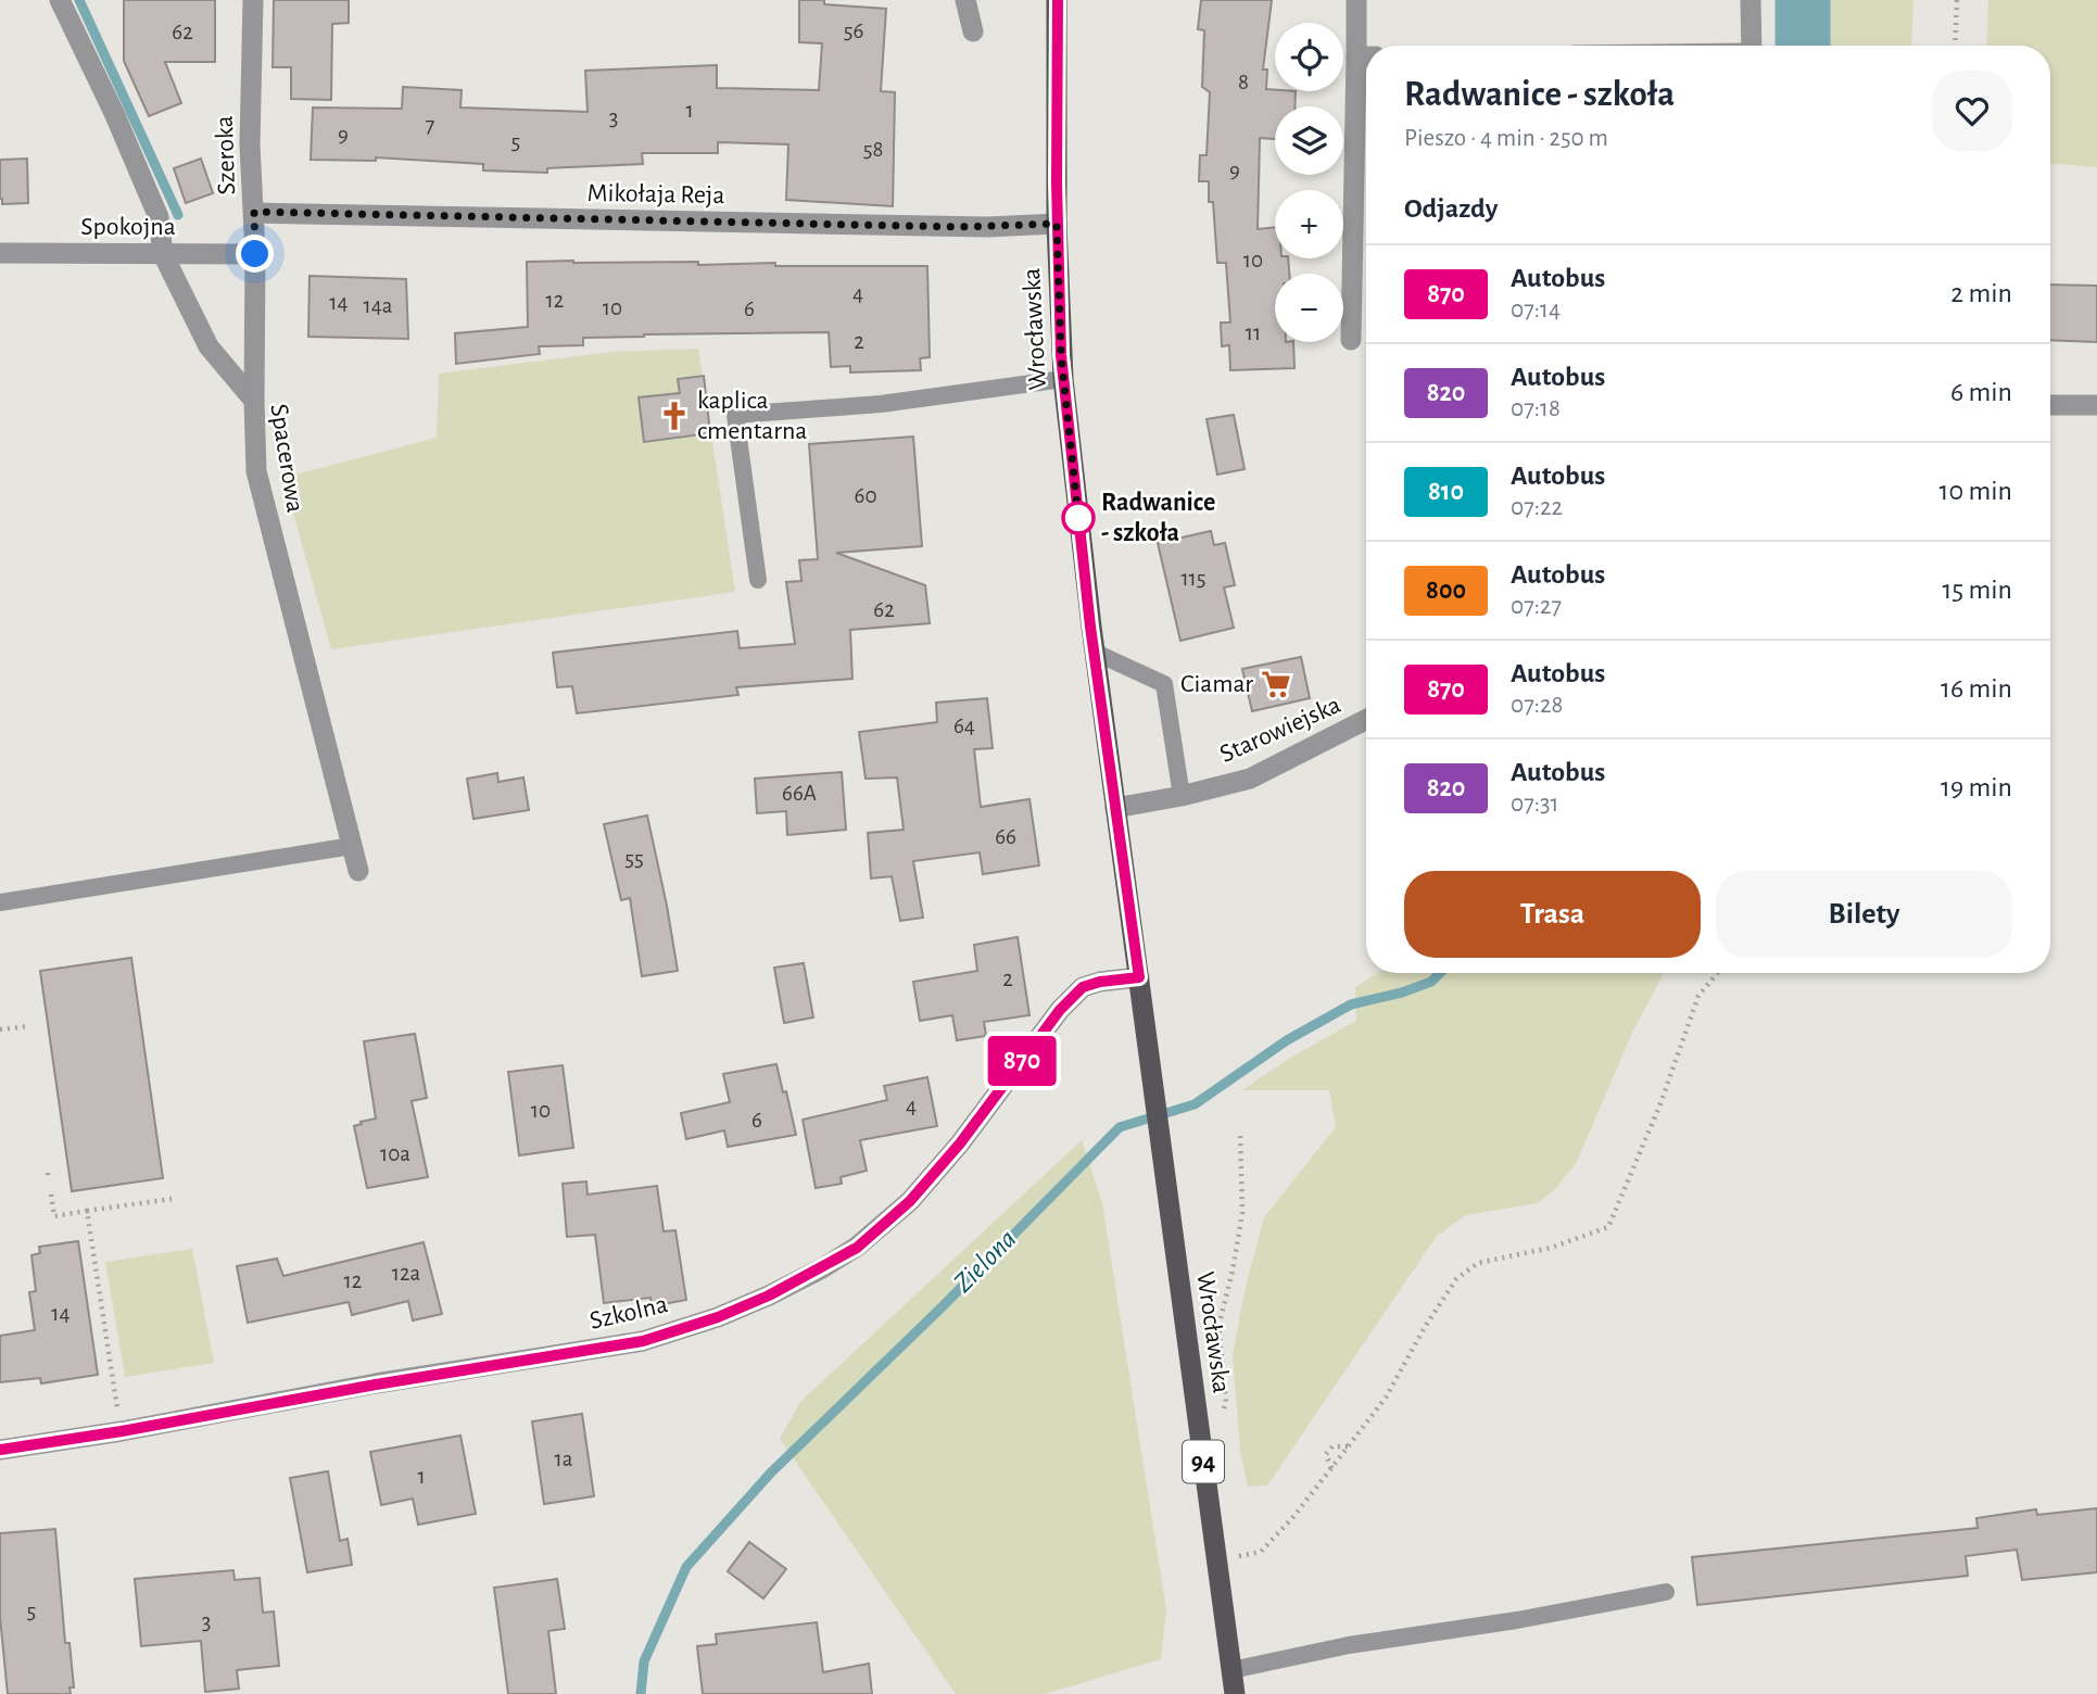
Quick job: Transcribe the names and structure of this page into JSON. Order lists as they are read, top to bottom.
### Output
{
  "streets": {
    "main road": ["Wrocławska", "94"],
    "street": [
      "Szeroka",
      "Mikołaja Reja",
      "Spokojna",
      "Spacerowa",
      "Starowiejska",
      "Szkolna"
    ]
  },
  "crossings": [
    ["Szeroka", "Mikołaja Reja"],
    ["Szeroka", "Spokojna"],
    ["Szeroka", "Spacerowa"],
    ["Mikołaja Reja", "Wrocławska"],
    ["Spokojna", "Spacerowa"],
    ["Wrocławska", "Szkolna"],
    ["Wrocławska", "94"],
    ["Starowiejska", "94"],
    ["Szkolna", "94"]
  ],
  "water": ["Zielona"],
  "places": {
    "church": ["kaplica cmentarna"],
    "other": ["Radwanice - szkoła"],
    "supermarket": ["Ciamar"]
  },
  "lines": ["bus line 870"],
  "house_numbers": [
    "56",
    "62",
    "8",
    "1",
    "3",
    "7",
    "9",
    "5",
    "58",
    "9",
    "10",
    "4",
    "12",
    "14",
    "14a",
    "10",
    "6",
    "11",
    "2",
    "60",
    "115",
    "62",
    "64",
    "66A",
    "66",
    "55",
    "2",
    "4",
    "10",
    "6",
    "10a",
    "12a",
    "12",
    "14",
    "1a",
    "1",
    "5",
    "3"
  ],
  "page": {
    "on_map": "870",
    "map_buttons": ["+", "−"],
    "heading": [
      ["Radwanice - szkoła", "Pieszo · 4 min · 250 m"],
      "Odjazdy"
    ],
    "list": [
      {
        "mark": "870",
        "name": "Autobus",
        "note": "07:14",
        "value": "2 min"
      },
      {
        "mark": "820",
        "name": "Autobus",
        "note": "07:18",
        "value": "6 min"
      },
      {
        "mark": "810",
        "name": "Autobus",
        "note": "07:22",
        "value": "10 min"
      },
      {
        "mark": "800",
        "name": "Autobus",
        "note": "07:27",
        "value": "15 min"
      },
      {
        "mark": "870",
        "name": "Autobus",
        "note": "07:28",
        "value": "16 min"
      },
      {
        "mark": "820",
        "name": "Autobus",
        "note": "07:31",
        "value": "19 min"
      }
    ],
    "buttons": ["Trasa", "Bilety"]
  }
}
